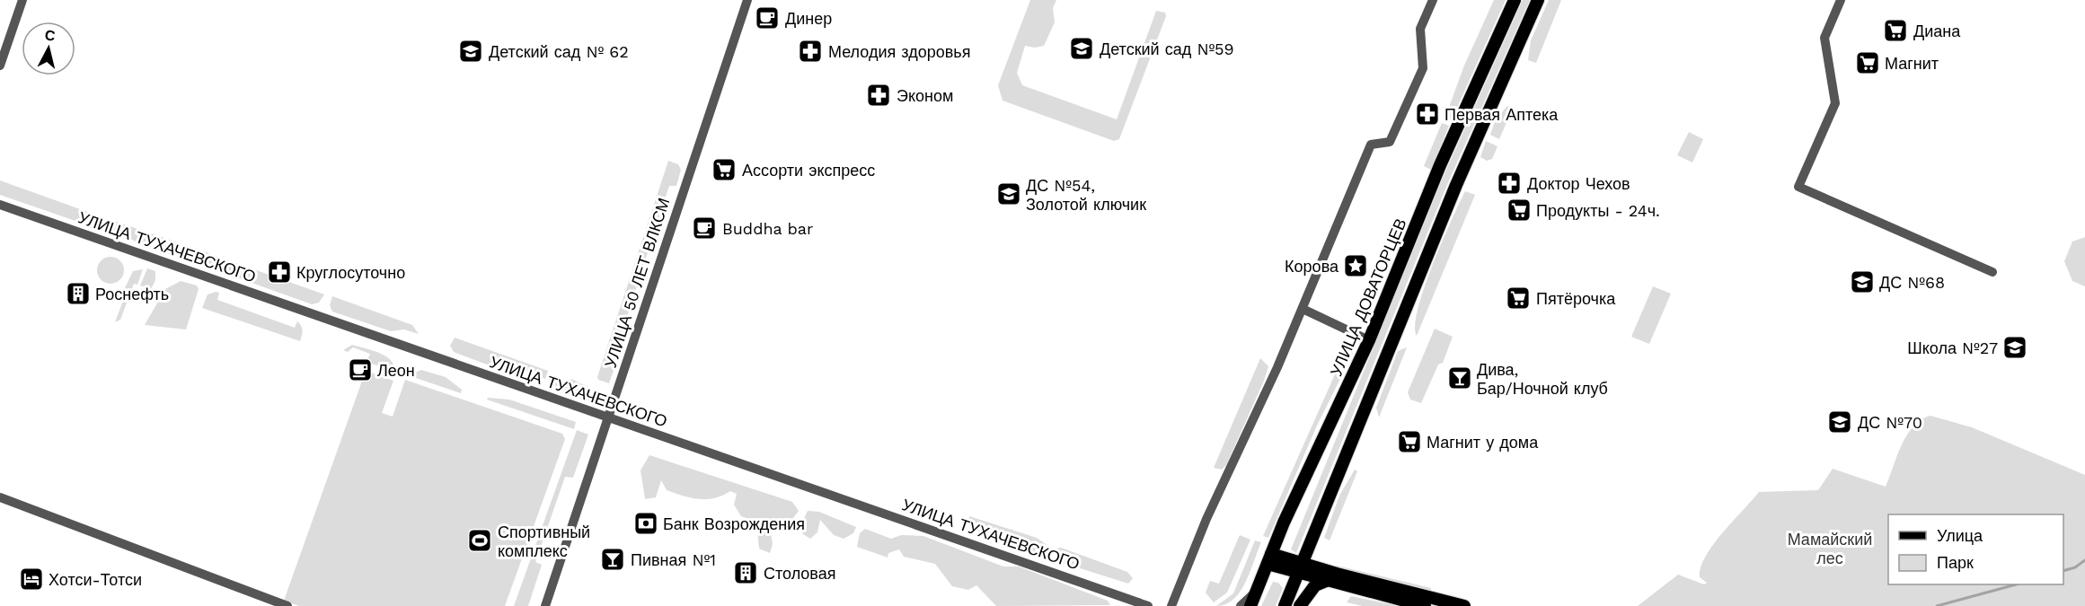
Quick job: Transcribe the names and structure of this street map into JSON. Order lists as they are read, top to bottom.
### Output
{
  "streets": {
    "main road": ["УЛИЦА ДОВАТОРЦЕВ"],
    "street": ["УЛИЦА ТУХАЧЕВСКОГО", "УЛИЦА 50 ЛЕТ ВЛКСМ"]
  },
  "crossings": [
    ["УЛИЦА ТУХАЧЕВСКОГО", "УЛИЦА 50 ЛЕТ ВЛКСМ"]
  ],
  "parks": ["Мамайский лес"],
  "places": {
    "cafe": ["Динер", "Buddha bar", "Леон"],
    "supermarket": [
      "Диана",
      "Магнит",
      "Ассорти экспресс",
      "Продукты - 24ч.",
      "Пятёрочка",
      "Магнит у дома"
    ],
    "school or university": [
      "Детский сад №59",
      "Детский сад № 62",
      "ДС №54, Золотой ключик",
      "ДС №68",
      "Школа №27",
      "ДС №70"
    ],
    "pharmacy": [
      "Мелодия здоровья",
      "Эконом",
      "Первая Аптека",
      "Доктор Чехов",
      "Круглосуточно"
    ],
    "place": ["Корова"],
    "building": ["Роснефть", "Столовая"],
    "bar": ["Дива, Бар/Ночной клуб", "Пивная №1"],
    "bank": ["Банк Возрождения"],
    "sports": ["Спортивный комплекс"],
    "hotel": ["Хотси-Тотси"]
  },
  "legend": ["Улица", "Парк"],
  "north": "top"
}
